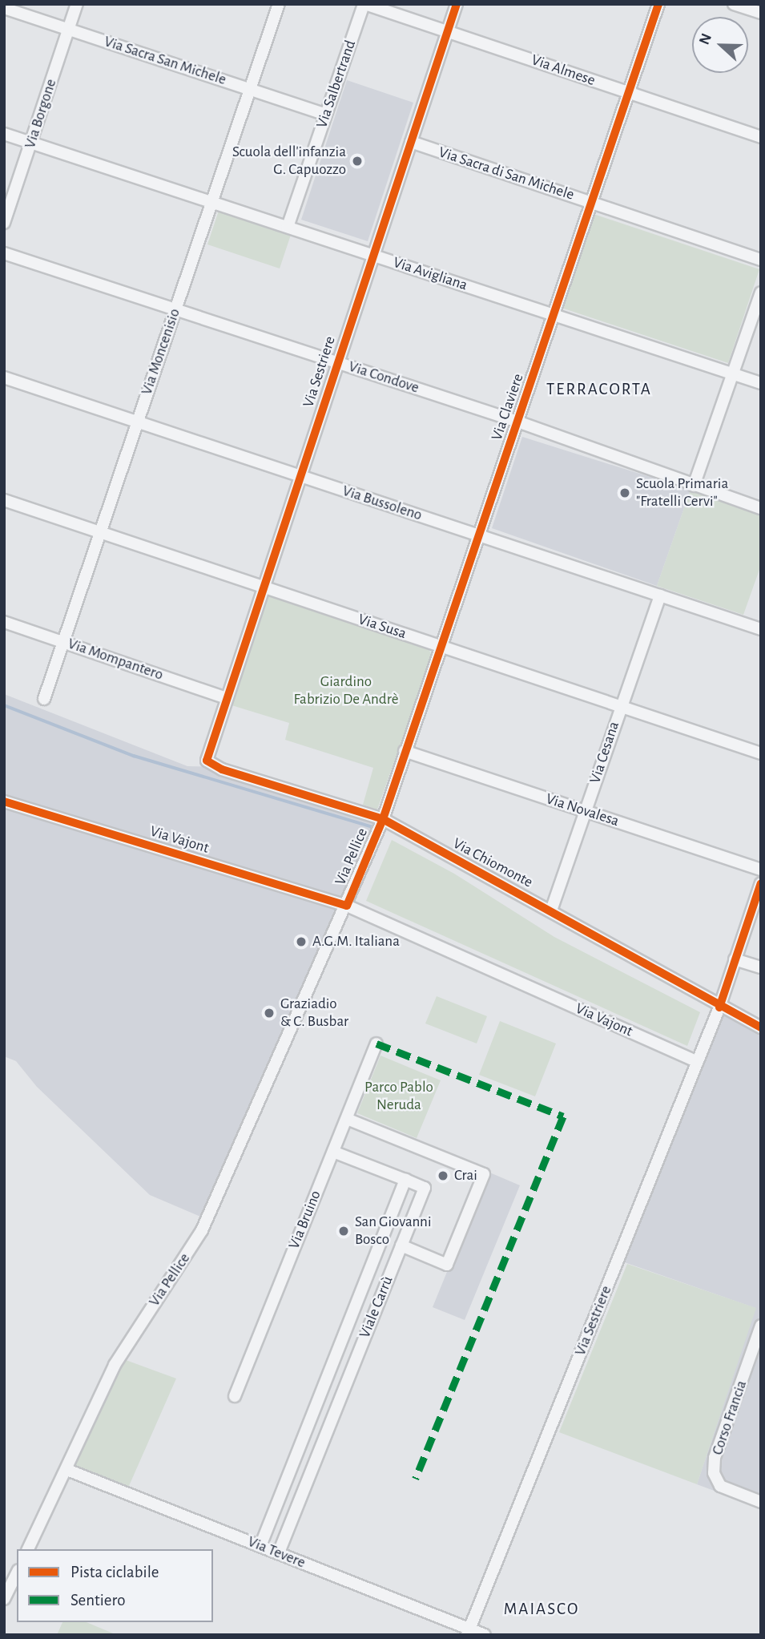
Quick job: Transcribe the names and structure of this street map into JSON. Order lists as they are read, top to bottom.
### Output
{
  "streets": {
    "street": [
      "Via Sacra San Michele",
      "Via Almese",
      "Via Salbertrand",
      "Via Borgone",
      "Via Sacra di San Michele",
      "Via Avigliana",
      "Via Moncenisio",
      "Via Sestriere",
      "Via Condove",
      "Via Claviere",
      "Via Bussoleno",
      "Via Susa",
      "Via Mompantero",
      "Via Cesana",
      "Via Novalesa",
      "Via Vajont",
      "Via Pellice",
      "Via Chiomonte",
      "Via Bruino",
      "Viale Carrù",
      "Corso Francia",
      "Via Tevere"
    ]
  },
  "crossings": [
    ["Via Sacra San Michele", "Via Salbertrand"],
    ["Via Sacra San Michele", "Via Borgone"],
    ["Via Sacra San Michele", "Via Moncenisio"],
    ["Via Almese", "Via Salbertrand"],
    ["Via Almese", "Via Sestriere"],
    ["Via Almese", "Via Claviere"],
    ["Via Salbertrand", "Via Avigliana"],
    ["Via Borgone", "Via Avigliana"],
    ["Via Sacra di San Michele", "Via Sestriere"],
    ["Via Sacra di San Michele", "Via Claviere"],
    ["Via Avigliana", "Via Moncenisio"],
    ["Via Avigliana", "Via Sestriere"],
    ["Via Avigliana", "Via Claviere"],
    ["Via Moncenisio", "Via Condove"],
    ["Via Moncenisio", "Via Bussoleno"],
    ["Via Moncenisio", "Via Susa"],
    ["Via Moncenisio", "Via Mompantero"],
    ["Via Sestriere", "Via Condove"],
    ["Via Sestriere", "Via Bussoleno"],
    ["Via Sestriere", "Via Susa"],
    ["Via Sestriere", "Via Mompantero"],
    ["Via Sestriere", "Via Vajont"],
    ["Via Sestriere", "Via Chiomonte"],
    ["Via Sestriere", "Via Tevere"],
    ["Via Condove", "Via Claviere"],
    ["Via Claviere", "Via Bussoleno"],
    ["Via Claviere", "Via Susa"],
    ["Via Claviere", "Via Novalesa"],
    ["Via Claviere", "Via Pellice"],
    ["Via Claviere", "Via Chiomonte"],
    ["Via Bussoleno", "Via Cesana"],
    ["Via Susa", "Via Cesana"],
    ["Via Cesana", "Via Novalesa"],
    ["Via Cesana", "Via Chiomonte"],
    ["Via Vajont", "Via Pellice"],
    ["Via Pellice", "Via Chiomonte"],
    ["Via Pellice", "Via Tevere"],
    ["Via Bruino", "Viale Carrù"],
    ["Viale Carrù", "Via Tevere"]
  ],
  "districts": ["TERRACORTA", "MAIASCO"],
  "parks": ["Giardino Fabrizio De Andrè", "Parco Pablo Neruda"],
  "places": [
    "Scuola dell'infanzia G. Capuozzo",
    "Scuola Primaria \"Fratelli Cervi\"",
    "A.G.M. Italiana",
    "Graziadio & C. Busbar",
    "Crai",
    "San Giovanni Bosco"
  ],
  "legend": ["Pista ciclabile", "Sentiero"],
  "north": "left"
}
